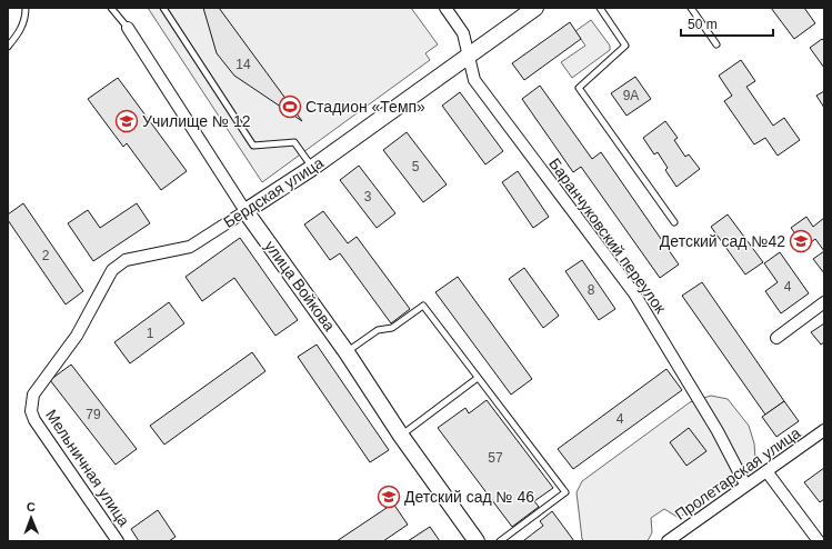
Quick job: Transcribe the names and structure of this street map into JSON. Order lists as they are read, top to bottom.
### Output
{
  "streets": {
    "street": [
      "Бердская улица",
      "Баранчуковский переулок",
      "улица Войкова",
      "Мельничная улица",
      "Пролетарская улица"
    ]
  },
  "crossings": [
    ["Бердская улица", "Баранчуковский переулок"],
    ["Бердская улица", "улица Войкова"],
    ["Бердская улица", "Мельничная улица"],
    ["Баранчуковский переулок", "Пролетарская улица"]
  ],
  "places": {
    "sports": ["Стадион «Темп»"],
    "school or university": ["Училище № 12", "Детский сад №42", "Детский сад № 46"]
  },
  "house_numbers": [
    "14",
    "9А",
    "5",
    "3",
    "2",
    "4",
    "8",
    "1",
    "79",
    "4",
    "57"
  ],
  "scale_bar": "50 m",
  "north": "top"
}
